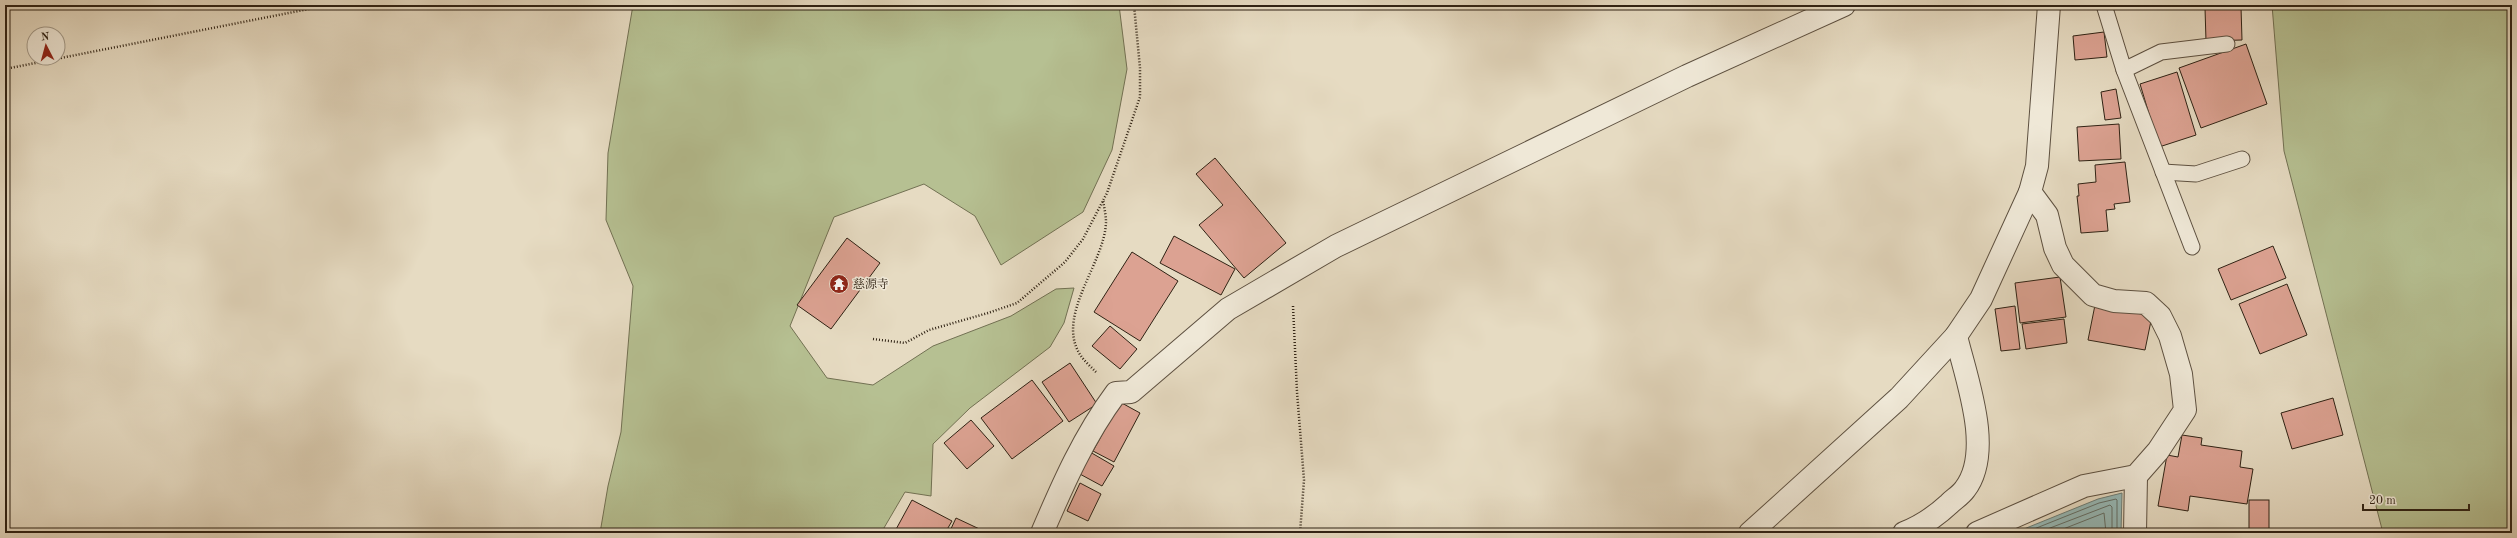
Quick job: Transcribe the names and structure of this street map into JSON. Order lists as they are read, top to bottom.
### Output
{
  "places": {
    "temple": ["慈源寺"]
  },
  "scale_bar": "20 m",
  "north": "top"
}
